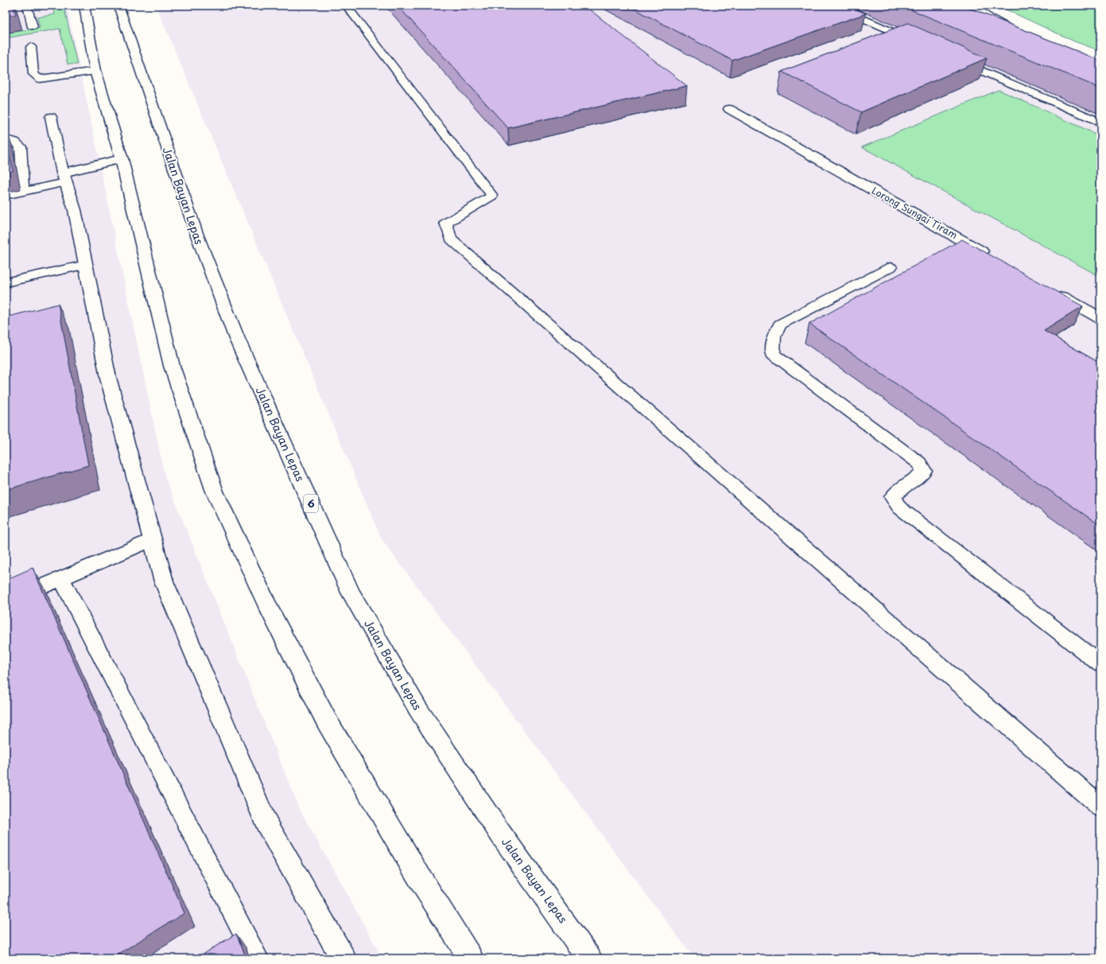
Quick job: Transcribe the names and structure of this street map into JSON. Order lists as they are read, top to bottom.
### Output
{
  "streets": {
    "main road": ["Jalan Bayan Lepas", "Lorong Sungai Tiram", "6"]
  }
}
